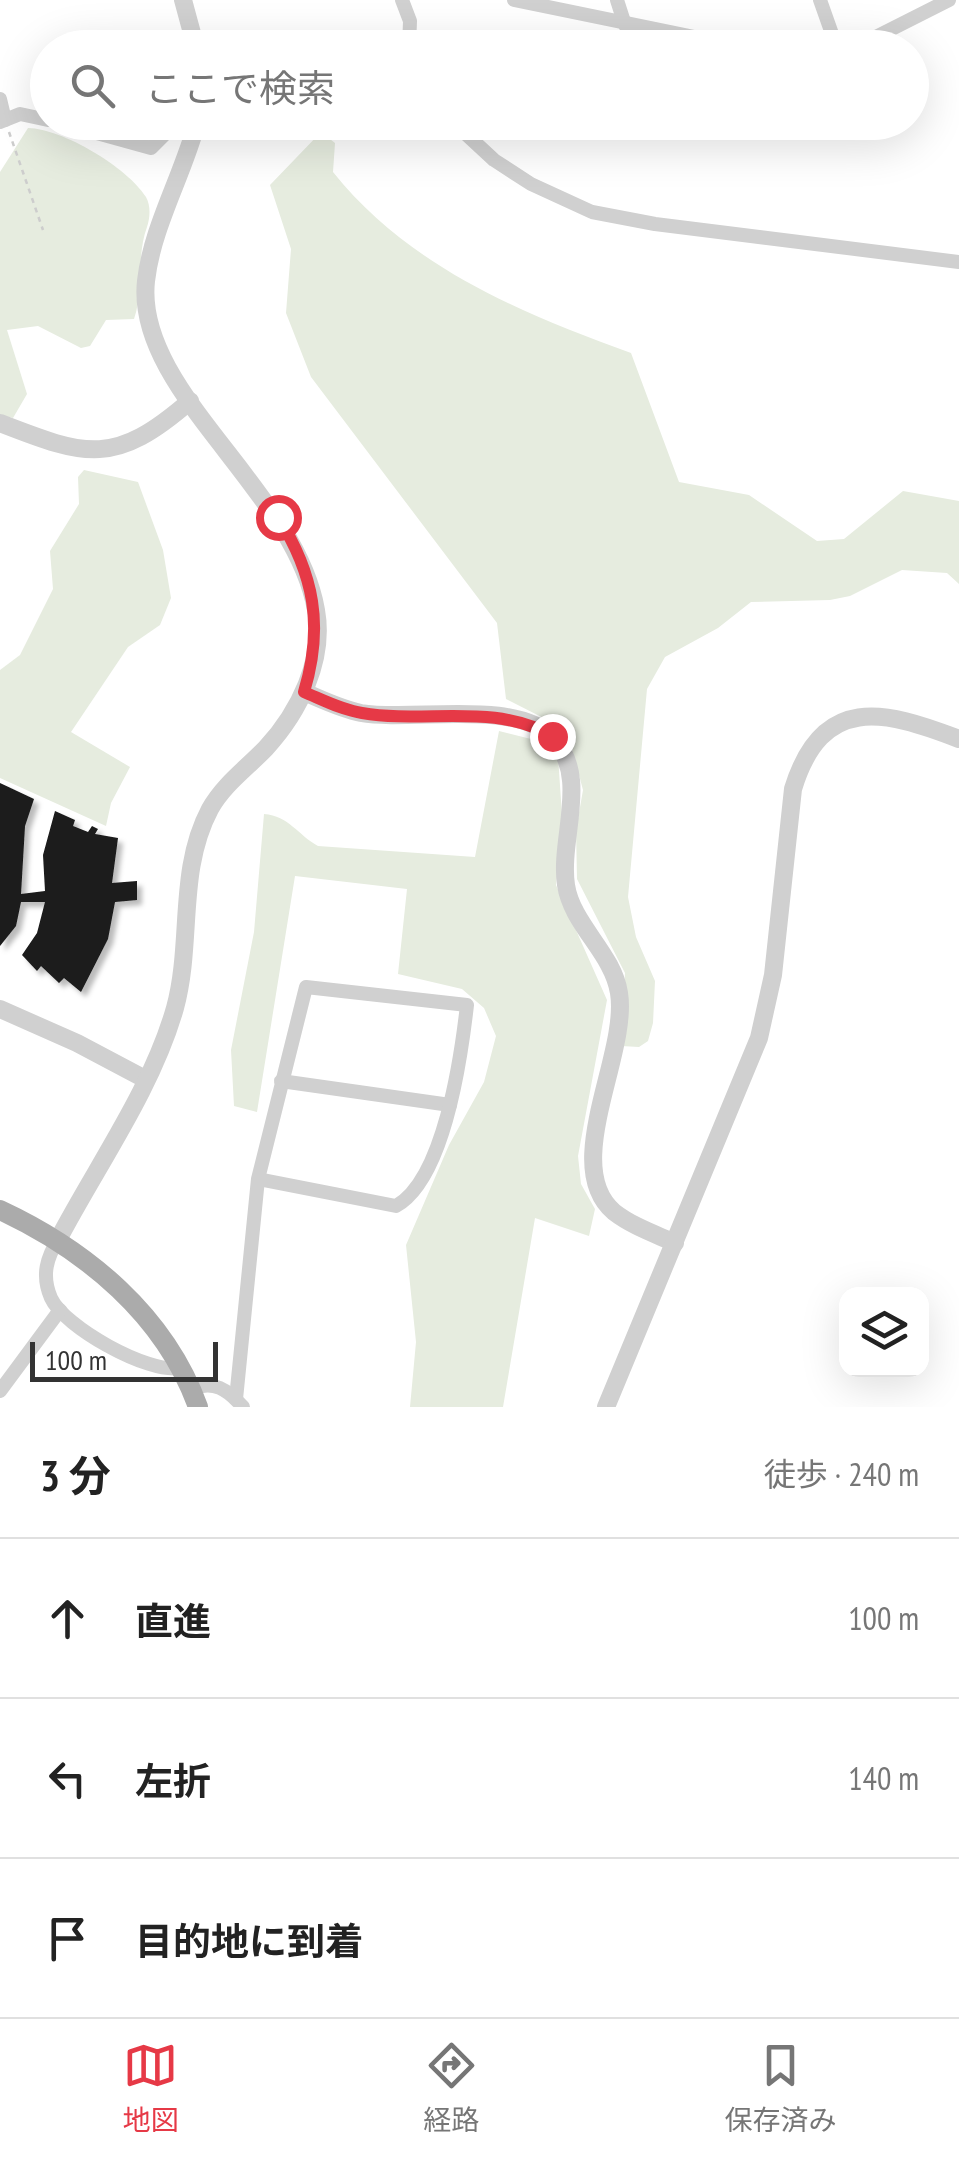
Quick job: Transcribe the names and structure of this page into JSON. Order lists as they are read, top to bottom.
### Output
{
  "scale_bar": "100 m",
  "page": {
    "search": "ここで検索",
    "scale": "100 m",
    "heading": ["3 分", "徒歩 · 240 m"],
    "list": [
      ["直進", "100 m"],
      ["左折", "140 m"],
      "目的地に到着"
    ],
    "nav": ["地図", "経路", "保存済み"]
  }
}
